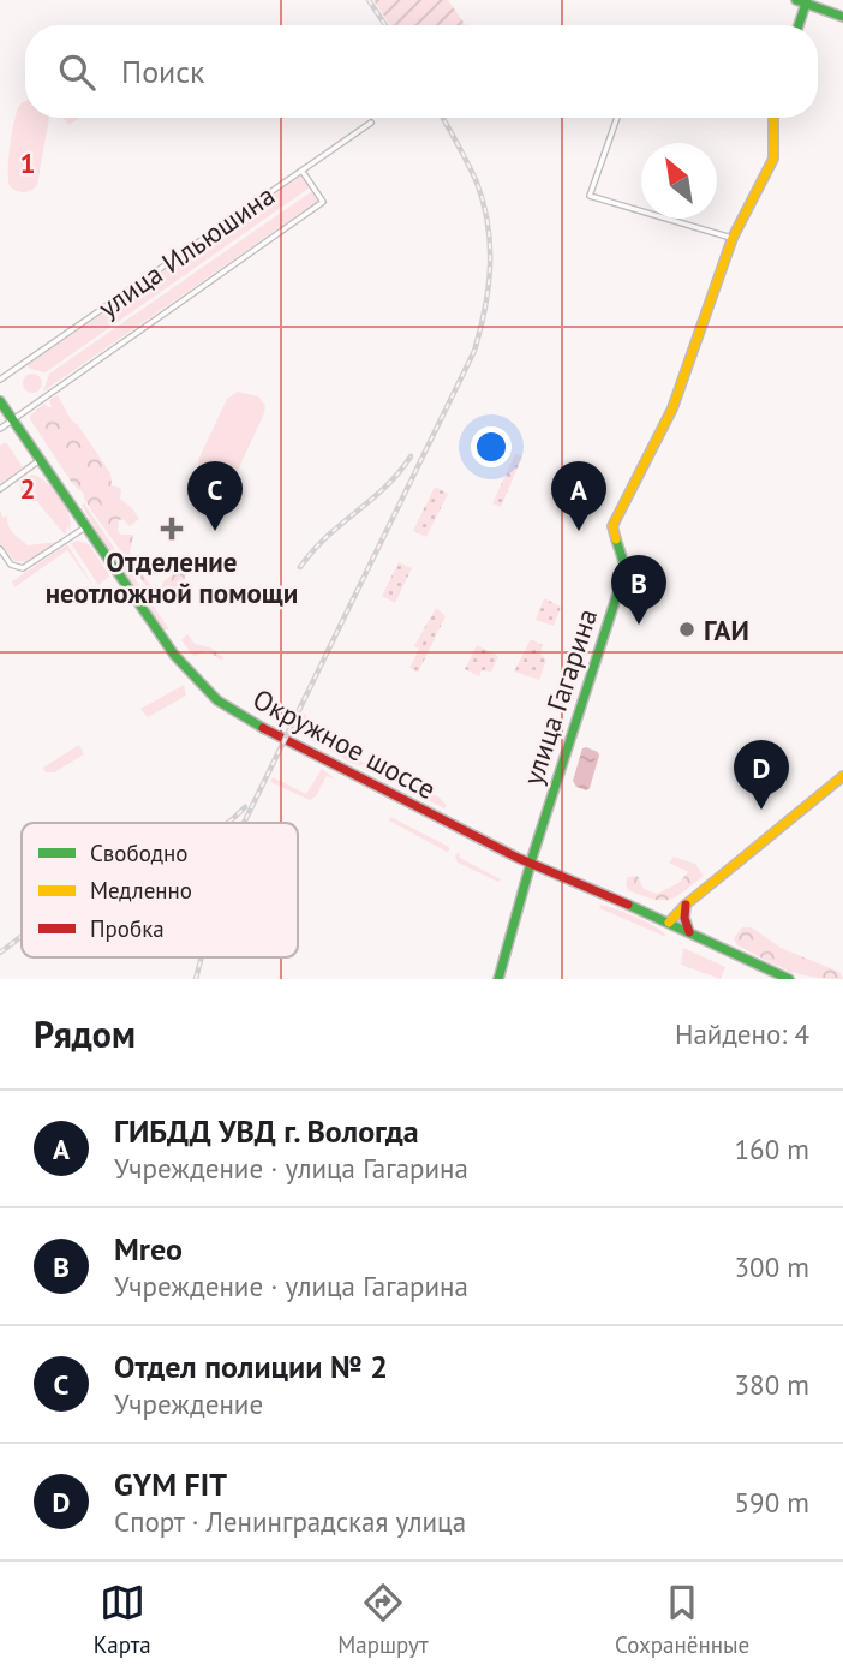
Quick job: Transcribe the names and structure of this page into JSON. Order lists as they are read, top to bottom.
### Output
{
  "streets": {
    "main road": ["улица Гагарина", "Окружное шоссе"],
    "street": ["улица Ильюшина"]
  },
  "crossings": [
    ["улица Ильюшина", "Окружное шоссе"],
    ["улица Гагарина", "Окружное шоссе"]
  ],
  "places": {
    "health": ["Отделение неотложной помощи"],
    "other": ["ГАИ"]
  },
  "legend": ["Свободно", "Медленно", "Пробка"],
  "north": "top left",
  "page": {
    "search": "Поиск",
    "pins": [
      "A",
      "C",
      "B",
      "D"
    ],
    "heading": ["Рядом", "Найдено: 4"],
    "list": [
      {
        "mark": "A",
        "name": "ГИБДД УВД г. Вологда",
        "note": "Учреждение · улица Гагарина",
        "value": "160 m"
      },
      {
        "mark": "B",
        "name": "Mreo",
        "note": "Учреждение · улица Гагарина",
        "value": "300 m"
      },
      {
        "mark": "C",
        "name": "Отдел полиции № 2",
        "note": "Учреждение",
        "value": "380 m"
      },
      {
        "mark": "D",
        "name": "GYM FIT",
        "note": "Спорт · Ленинградская улица",
        "value": "590 m"
      }
    ],
    "nav": ["Карта", "Маршрут", "Сохранённые"]
  },
  "grid": {
    "rows": ["1", "2"]
  }
}
